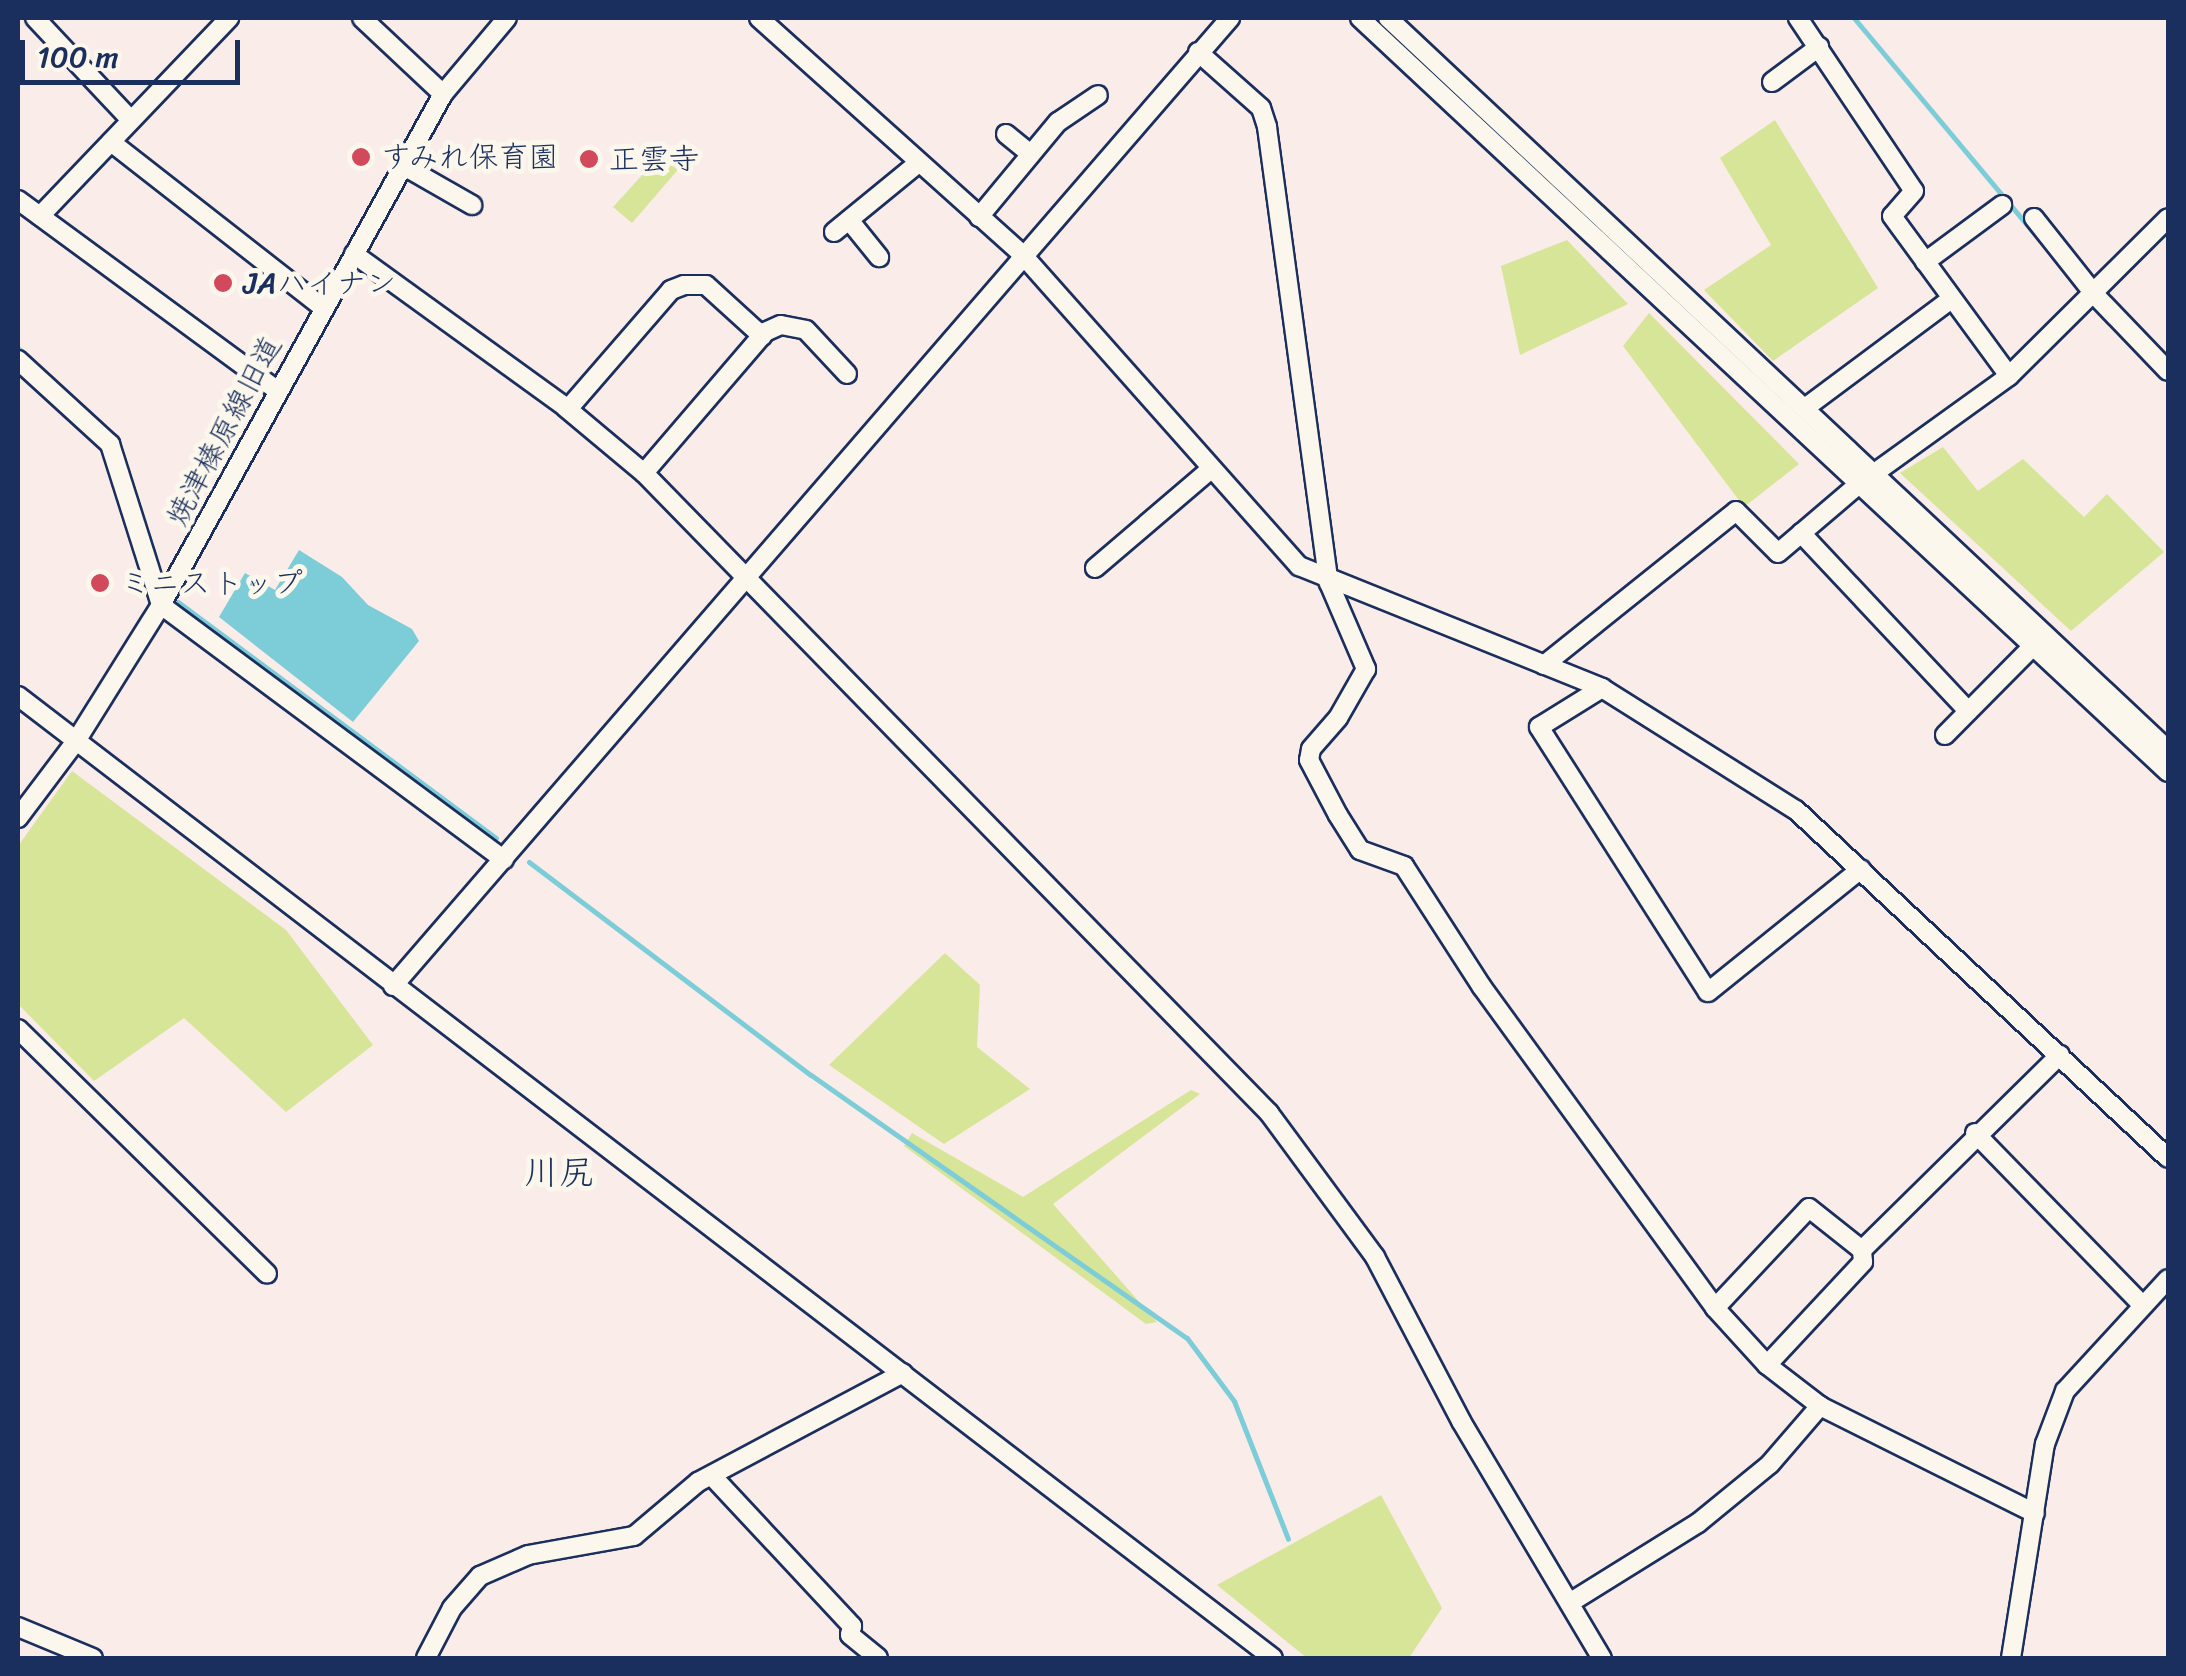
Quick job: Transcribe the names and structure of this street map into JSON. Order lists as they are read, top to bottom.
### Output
{
  "streets": {
    "street": ["焼津榛原線旧道"]
  },
  "districts": ["川尻"],
  "places": [
    "すみれ保育園",
    "正雲寺",
    "JAハイナン",
    "ミニストップ"
  ],
  "scale_bar": "100 m"
}
